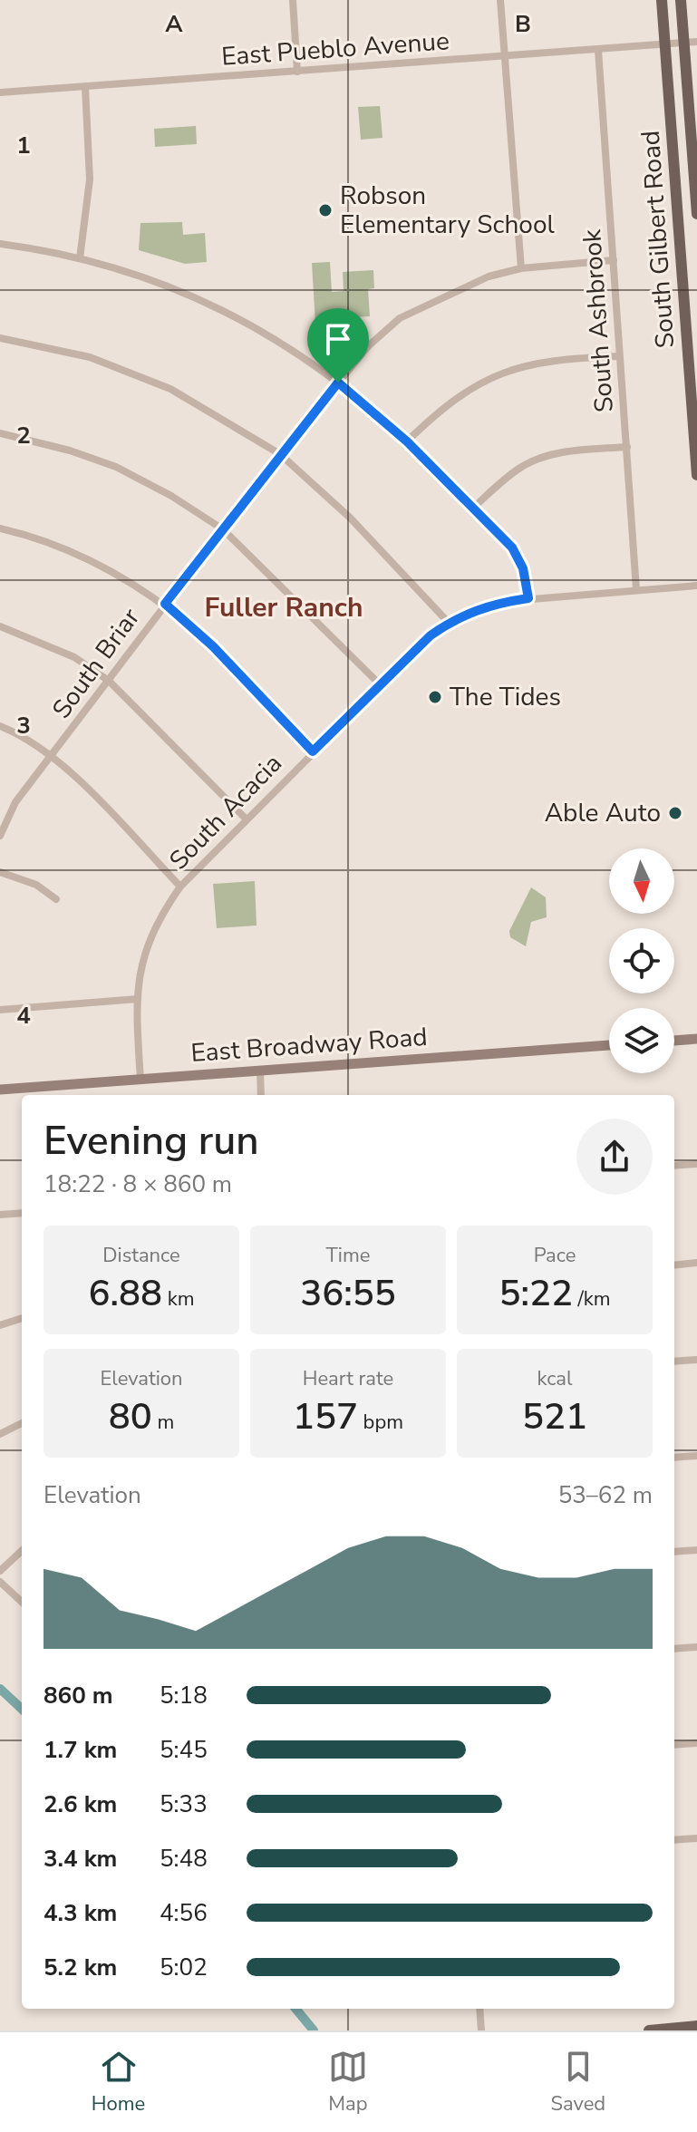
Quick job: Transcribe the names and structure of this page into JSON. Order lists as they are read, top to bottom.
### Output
{
  "streets": {
    "main road": ["South Gilbert Road", "East Broadway Road"],
    "street": [
      "East Pueblo Avenue",
      "South Ashbrook",
      "South Briar",
      "South Acacia"
    ]
  },
  "crossings": [
    ["East Pueblo Avenue", "South Gilbert Road"],
    ["East Pueblo Avenue", "South Ashbrook"],
    ["South Ashbrook", "South Briar"],
    ["South Ashbrook", "South Acacia"],
    ["South Acacia", "East Broadway Road"]
  ],
  "districts": ["Fuller Ranch"],
  "places": ["Robson Elementary School", "The Tides", "Able Auto"],
  "north": "bottom",
  "page": {
    "heading": ["Evening run", "18:22 · 8 × 860 m"],
    "stats": [
      ["Distance", "6.88 km"],
      ["Time", "36:55"],
      ["Pace", "5:22 /km"],
      ["Elevation", "80 m"],
      ["Heart rate", "157 bpm"],
      ["kcal", "521"]
    ],
    "chart": ["Elevation", "53–62 m"],
    "list": [
      {
        "name": "860 m",
        "note": "5:18"
      },
      {
        "name": "1.7 km",
        "note": "5:45"
      },
      {
        "name": "2.6 km",
        "note": "5:33"
      },
      {
        "name": "3.4 km",
        "note": "5:48"
      },
      {
        "name": "4.3 km",
        "note": "4:56"
      },
      {
        "name": "5.2 km",
        "note": "5:02"
      }
    ],
    "tabs": ["Home", "Map", "Saved"]
  },
  "grid": {
    "columns": ["A", "B"],
    "rows": [
      "1",
      "2",
      "3",
      "4"
    ]
  }
}
